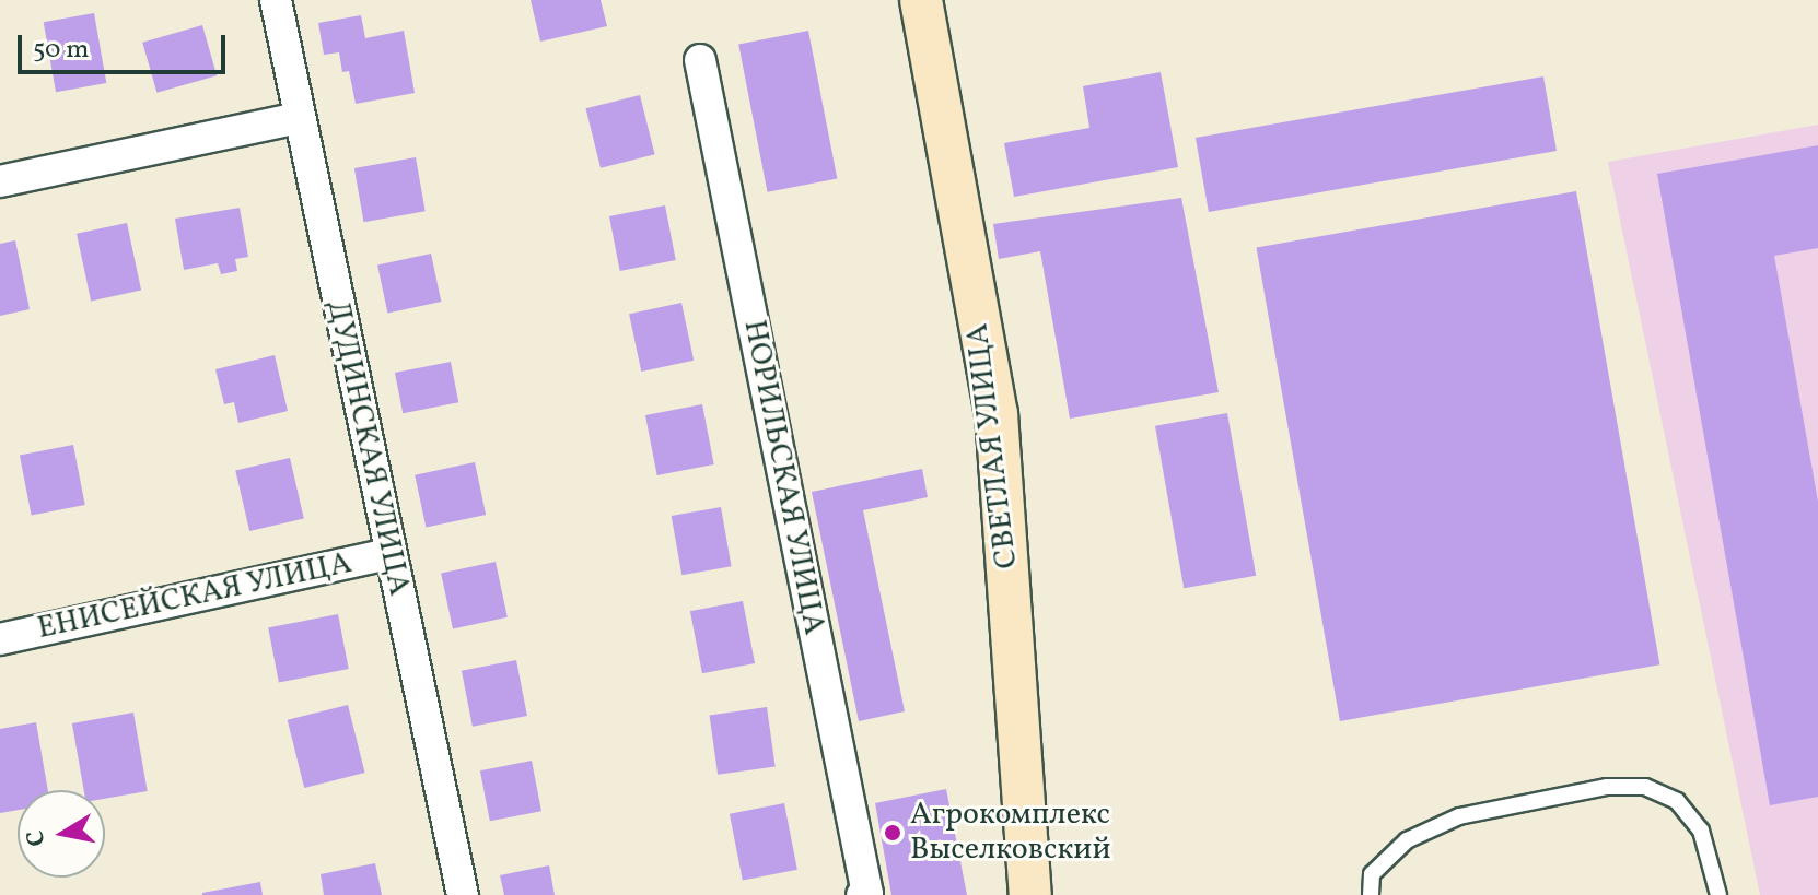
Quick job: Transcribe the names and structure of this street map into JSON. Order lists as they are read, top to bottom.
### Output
{
  "streets": {
    "street": [
      "СВЕТЛАЯ УЛИЦА",
      "ДУДИНСКАЯ УЛИЦА",
      "НОРИЛЬСКАЯ УЛИЦА",
      "ЕНИСЕЙСКАЯ УЛИЦА"
    ]
  },
  "crossings": [
    ["ДУДИНСКАЯ УЛИЦА", "ЕНИСЕЙСКАЯ УЛИЦА"]
  ],
  "places": ["Агрокомплекс Выселковский"],
  "scale_bar": "50 m",
  "north": "left"
}
